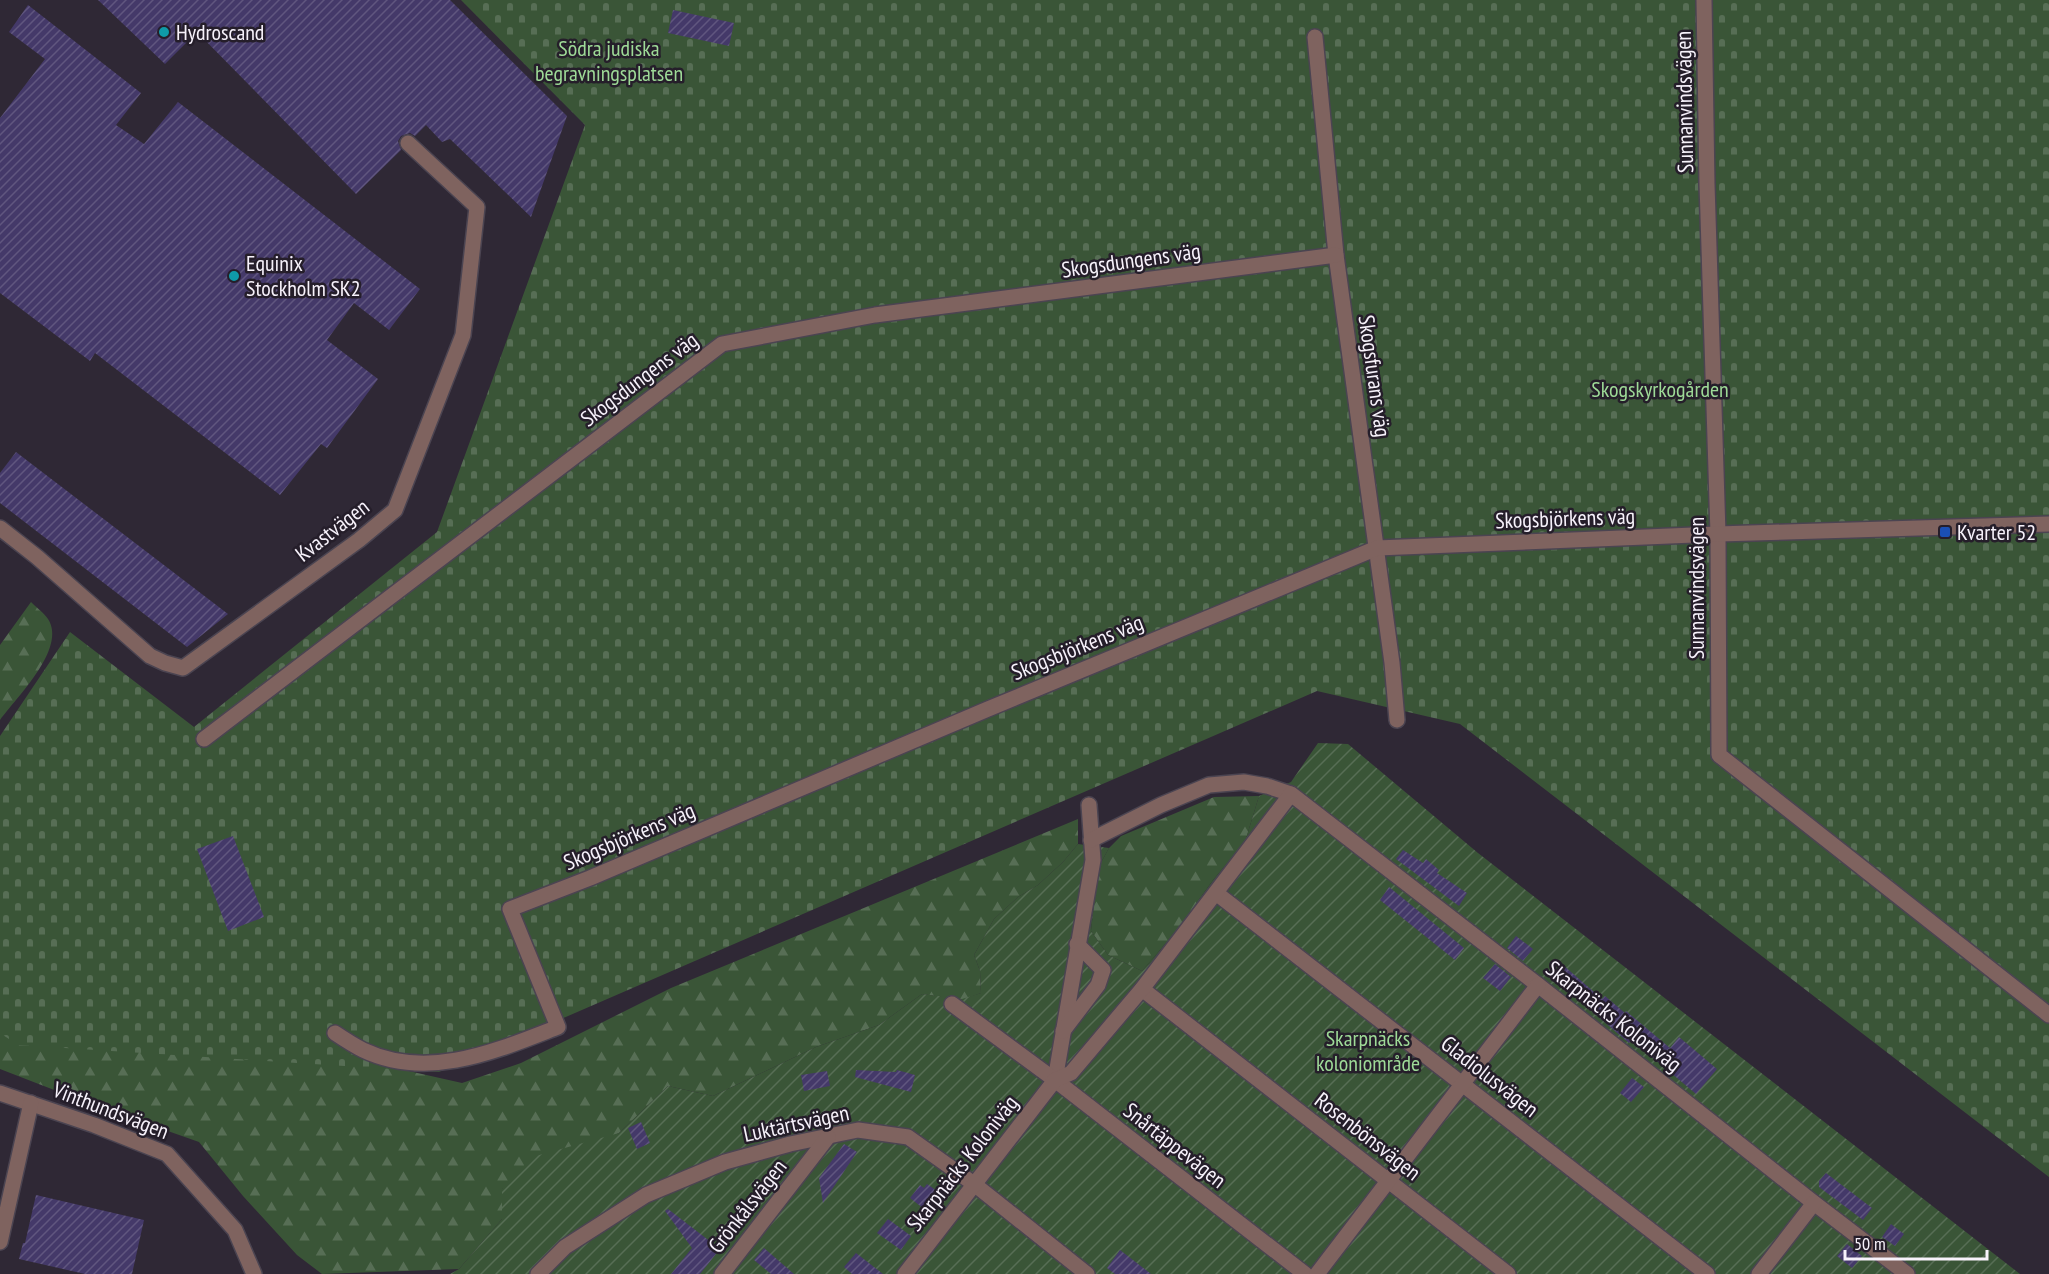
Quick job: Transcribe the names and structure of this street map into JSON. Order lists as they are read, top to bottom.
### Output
{
  "streets": {
    "street": [
      "Sunnanvindsvägen",
      "Skogsdungens väg",
      "Skogsfurans väg",
      "Skogsbjörkens väg",
      "Kvastvägen",
      "Skarpnäcks Koloniväg",
      "Gladiolusvägen",
      "Vinthundsvägen",
      "Luktärtsvägen",
      "Rosenbönsvägen",
      "Snårtäppevägen",
      "Grönkålsvägen"
    ]
  },
  "crossings": [
    ["Sunnanvindsvägen", "Skogsbjörkens väg"],
    ["Skogsdungens väg", "Skogsfurans väg"],
    ["Skogsfurans väg", "Skogsbjörkens väg"],
    ["Skarpnäcks Koloniväg", "Gladiolusvägen"],
    ["Skarpnäcks Koloniväg", "Luktärtsvägen"],
    ["Skarpnäcks Koloniväg", "Rosenbönsvägen"],
    ["Skarpnäcks Koloniväg", "Snårtäppevägen"],
    ["Luktärtsvägen", "Grönkålsvägen"]
  ],
  "parks": ["Södra judiska begravningsplatsen", "Skogskyrkogården", "Skarpnäcks koloniområde"],
  "places": {
    "other": ["Hydroscand", "Equinix Stockholm SK2"],
    "transit": ["Kvarter 52"]
  },
  "scale_bar": "50 m"
}
